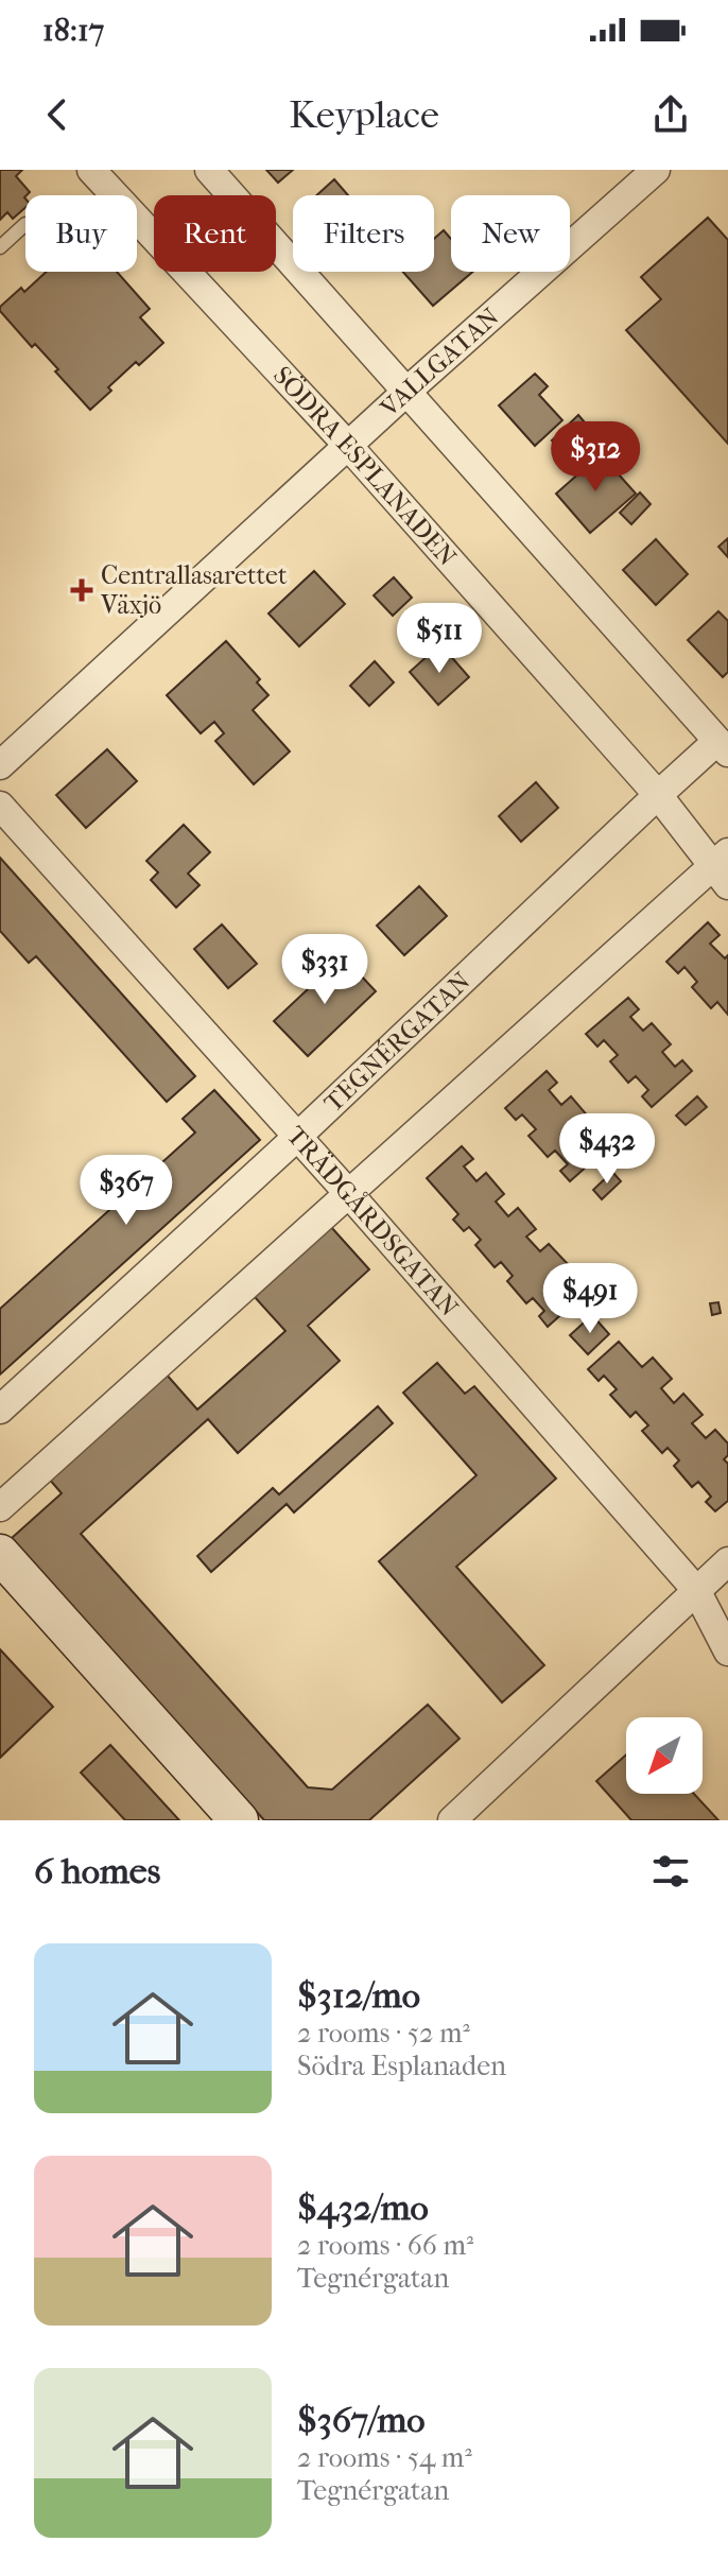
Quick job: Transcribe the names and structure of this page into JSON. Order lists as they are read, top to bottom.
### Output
{
  "streets": {
    "street": [
      "VALLGATAN",
      "SÖDRA ESPLANADEN",
      "TEGNÉRGATAN",
      "TRÄDGÅRDSGATAN"
    ]
  },
  "crossings": [
    ["VALLGATAN", "SÖDRA ESPLANADEN"],
    ["SÖDRA ESPLANADEN", "TEGNÉRGATAN"],
    ["TEGNÉRGATAN", "TRÄDGÅRDSGATAN"]
  ],
  "places": {
    "health": ["Centrallasarettet Växjö"]
  },
  "north": "bottom left",
  "page": {
    "status": "18:17",
    "header": "Keyplace",
    "chip": [
      "Buy",
      "Rent",
      "Filters",
      "New"
    ],
    "price": [
      "$312",
      "$511",
      "$331",
      "$432",
      "$367",
      "$491"
    ],
    "heading": "6 homes",
    "list": [
      {
        "name": "$312/mo",
        "note": "2 rooms · 52 m² · Södra Esplanaden"
      },
      {
        "name": "$432/mo",
        "note": "2 rooms · 66 m² · Tegnérgatan"
      },
      {
        "name": "$367/mo",
        "note": "2 rooms · 54 m² · Tegnérgatan"
      }
    ]
  }
}
